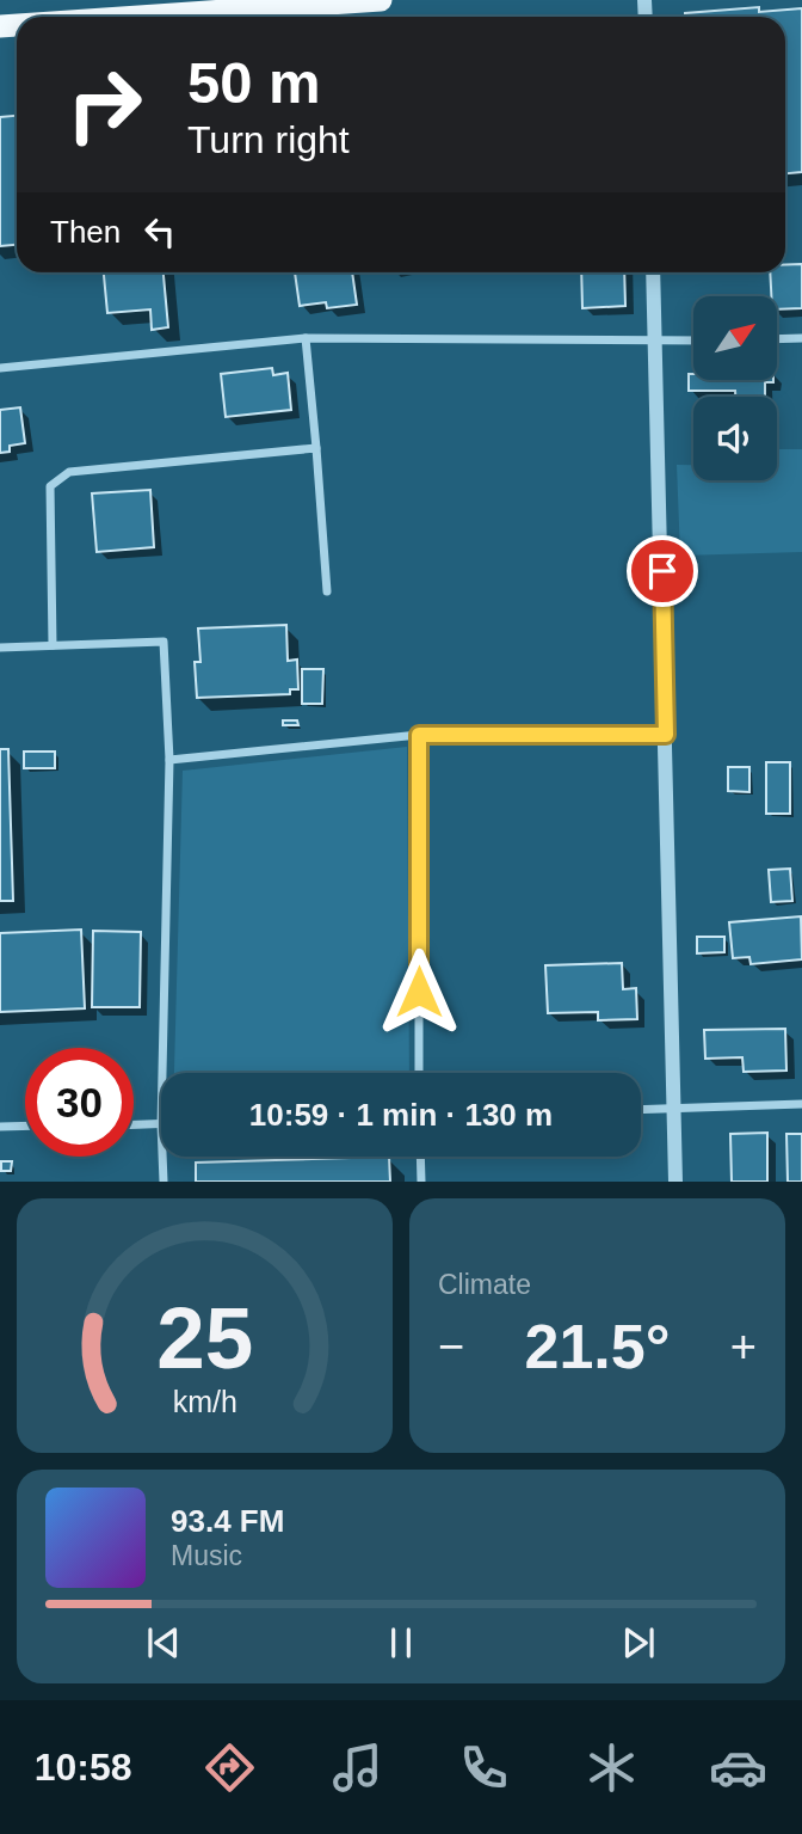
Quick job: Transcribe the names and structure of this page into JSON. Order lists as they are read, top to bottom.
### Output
{
  "north": "top right",
  "page": {
    "turn": ["50 m", "Turn right"],
    "then": "Then",
    "limit": "30",
    "trip": "10:59 · 1 min · 130 m",
    "tile": "Climate",
    "heat": ["−", "21.5°", "+"],
    "song": ["93.4 FM", "Music"],
    "tabs": "10:58",
    "gauge": ["25", "km/h"]
  }
}
